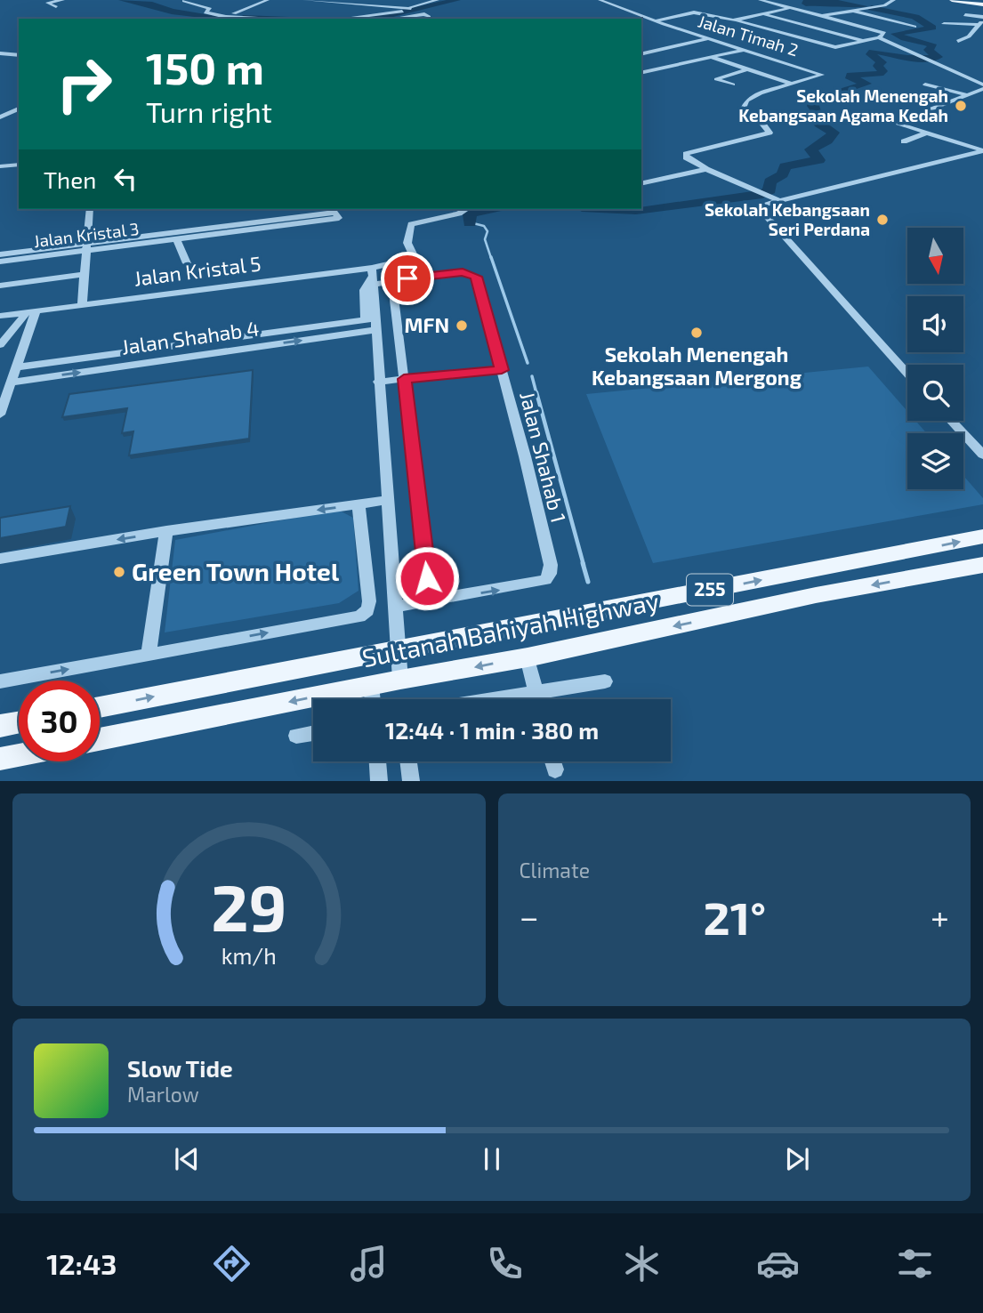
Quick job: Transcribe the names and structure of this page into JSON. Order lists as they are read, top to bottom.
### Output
{
  "streets": {
    "main road": ["255", "Sultanah Bahiyah Highway"],
    "street": [
      "Jalan Timah 2",
      "Jalan Kristal 3",
      "Jalan Kristal 5",
      "Jalan Shahab 4",
      "Jalan Shahab 1"
    ]
  },
  "crossings": [
    ["Jalan Kristal 5", "Jalan Shahab 1"]
  ],
  "places": [
    "Sekolah Menengah Kebangsaan Agama Kedah",
    "Sekolah Kebangsaan Seri Perdana",
    "MFN",
    "Sekolah Menengah Kebangsaan Mergong",
    "Green Town Hotel"
  ],
  "north": "bottom",
  "page": {
    "turn": ["150 m", "Turn right"],
    "then": "Then",
    "limit": "30",
    "trip": "12:44 · 1 min · 380 m",
    "tile": "Climate",
    "heat": ["−", "21°", "+"],
    "song": ["Slow Tide", "Marlow"],
    "tabs": "12:43",
    "gauge": ["29", "km/h"]
  }
}
